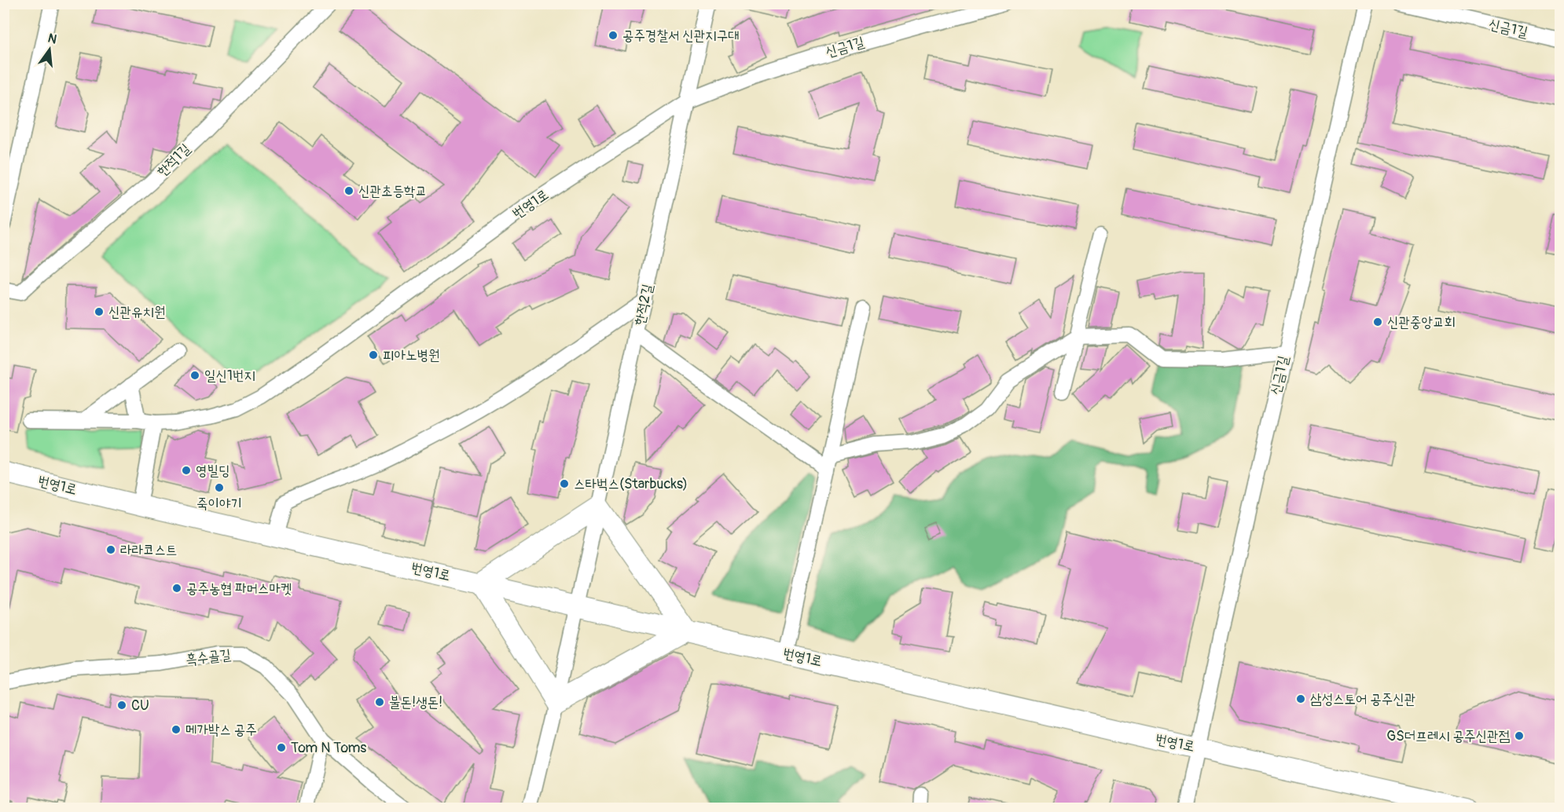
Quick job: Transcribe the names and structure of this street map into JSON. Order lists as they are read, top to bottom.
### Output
{
  "streets": {
    "main road": ["번영1로"],
    "street": [
      "신금1길",
      "한적1길",
      "한적2길",
      "흑수골길"
    ]
  },
  "crossings": [
    ["신금1길", "번영1로"],
    ["신금1길", "한적2길"],
    ["번영1로", "한적2길"]
  ],
  "places": [
    "공주경찰서 신관지구대",
    "신관초등학교",
    "신관유치원",
    "신관중앙교회",
    "피아노병원",
    "일신1번지",
    "영빌딩",
    "스타벅스(Starbucks)",
    "죽이야기",
    "라라코스트",
    "공주농협 파머스마켓",
    "삼성스토어 공주신관",
    "불돈!생돈!",
    "CU",
    "메가박스 공주",
    "GS더프레시 공주신관점",
    "Tom N Toms"
  ],
  "north": "top"
}
